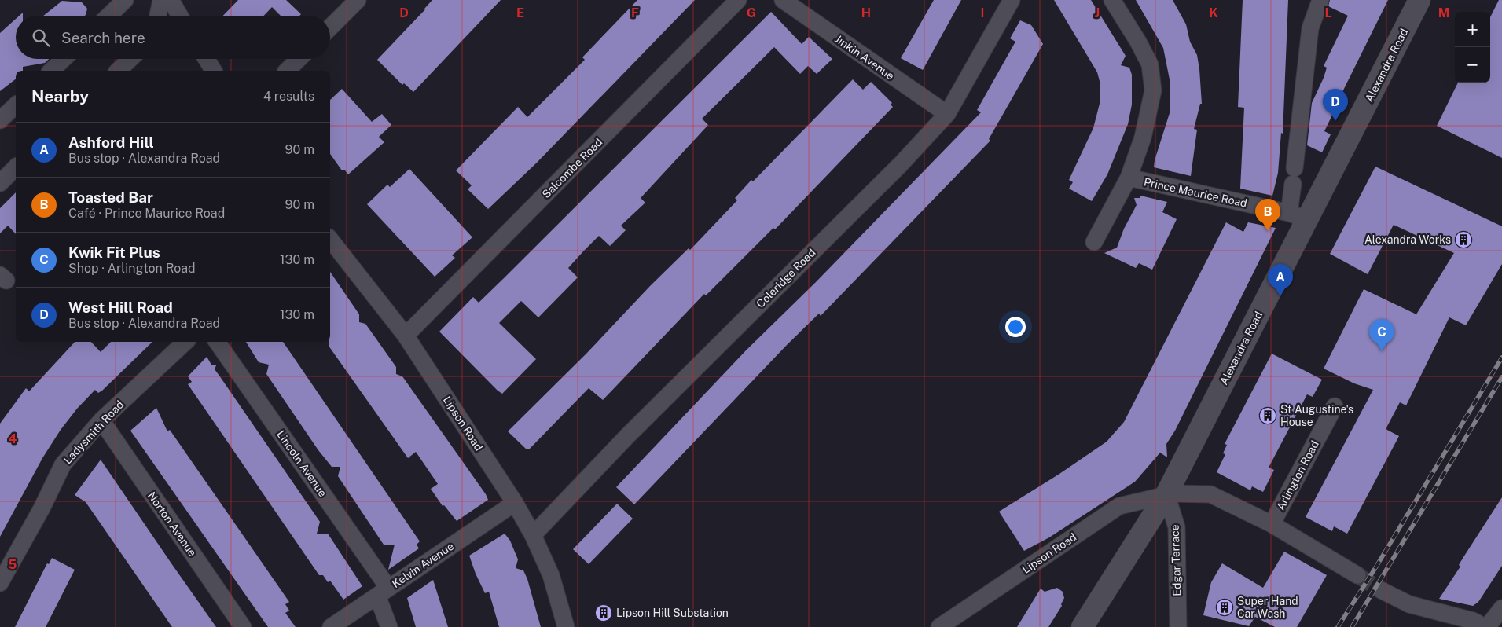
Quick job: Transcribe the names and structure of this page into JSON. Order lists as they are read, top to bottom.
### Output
{
  "streets": {
    "main road": ["Alexandra Road"],
    "street": [
      "Jinkin Avenue",
      "Salcombe Road",
      "Prince Maurice Road",
      "Coleridge Road",
      "Lipson Road",
      "Ladysmith Road",
      "Lincoln Avenue",
      "Arlington Road",
      "Norton Avenue",
      "Edgar Terrace",
      "Kelvin Avenue"
    ]
  },
  "crossings": [
    ["Jinkin Avenue", "Coleridge Road"],
    ["Alexandra Road", "Prince Maurice Road"],
    ["Alexandra Road", "Lipson Road"],
    ["Alexandra Road", "Edgar Terrace"],
    ["Salcombe Road", "Lipson Road"],
    ["Coleridge Road", "Lipson Road"],
    ["Lipson Road", "Arlington Road"],
    ["Lipson Road", "Edgar Terrace"],
    ["Lipson Road", "Kelvin Avenue"],
    ["Ladysmith Road", "Norton Avenue"],
    ["Lincoln Avenue", "Kelvin Avenue"]
  ],
  "places": {
    "building": [
      "Alexandra Works",
      "St Augustine's House",
      "Super Hand Car Wash",
      "Lipson Hill Substation"
    ]
  },
  "page": {
    "map_buttons": ["+", "−"],
    "search": "Search here",
    "heading": ["Nearby", "4 results"],
    "pins": [
      "D",
      "B",
      "A",
      "C"
    ],
    "list": [
      {
        "mark": "A",
        "name": "Ashford Hill",
        "note": "Bus stop · Alexandra Road",
        "value": "90 m"
      },
      {
        "mark": "B",
        "name": "Toasted Bar",
        "note": "Café · Prince Maurice Road",
        "value": "90 m"
      },
      {
        "mark": "C",
        "name": "Kwik Fit Plus",
        "note": "Shop · Arlington Road",
        "value": "130 m"
      },
      {
        "mark": "D",
        "name": "West Hill Road",
        "note": "Bus stop · Alexandra Road",
        "value": "130 m"
      }
    ]
  },
  "grid": {
    "columns": [
      "D",
      "E",
      "F",
      "G",
      "H",
      "I",
      "J",
      "K",
      "L",
      "M"
    ],
    "rows": ["4", "5"]
  }
}
